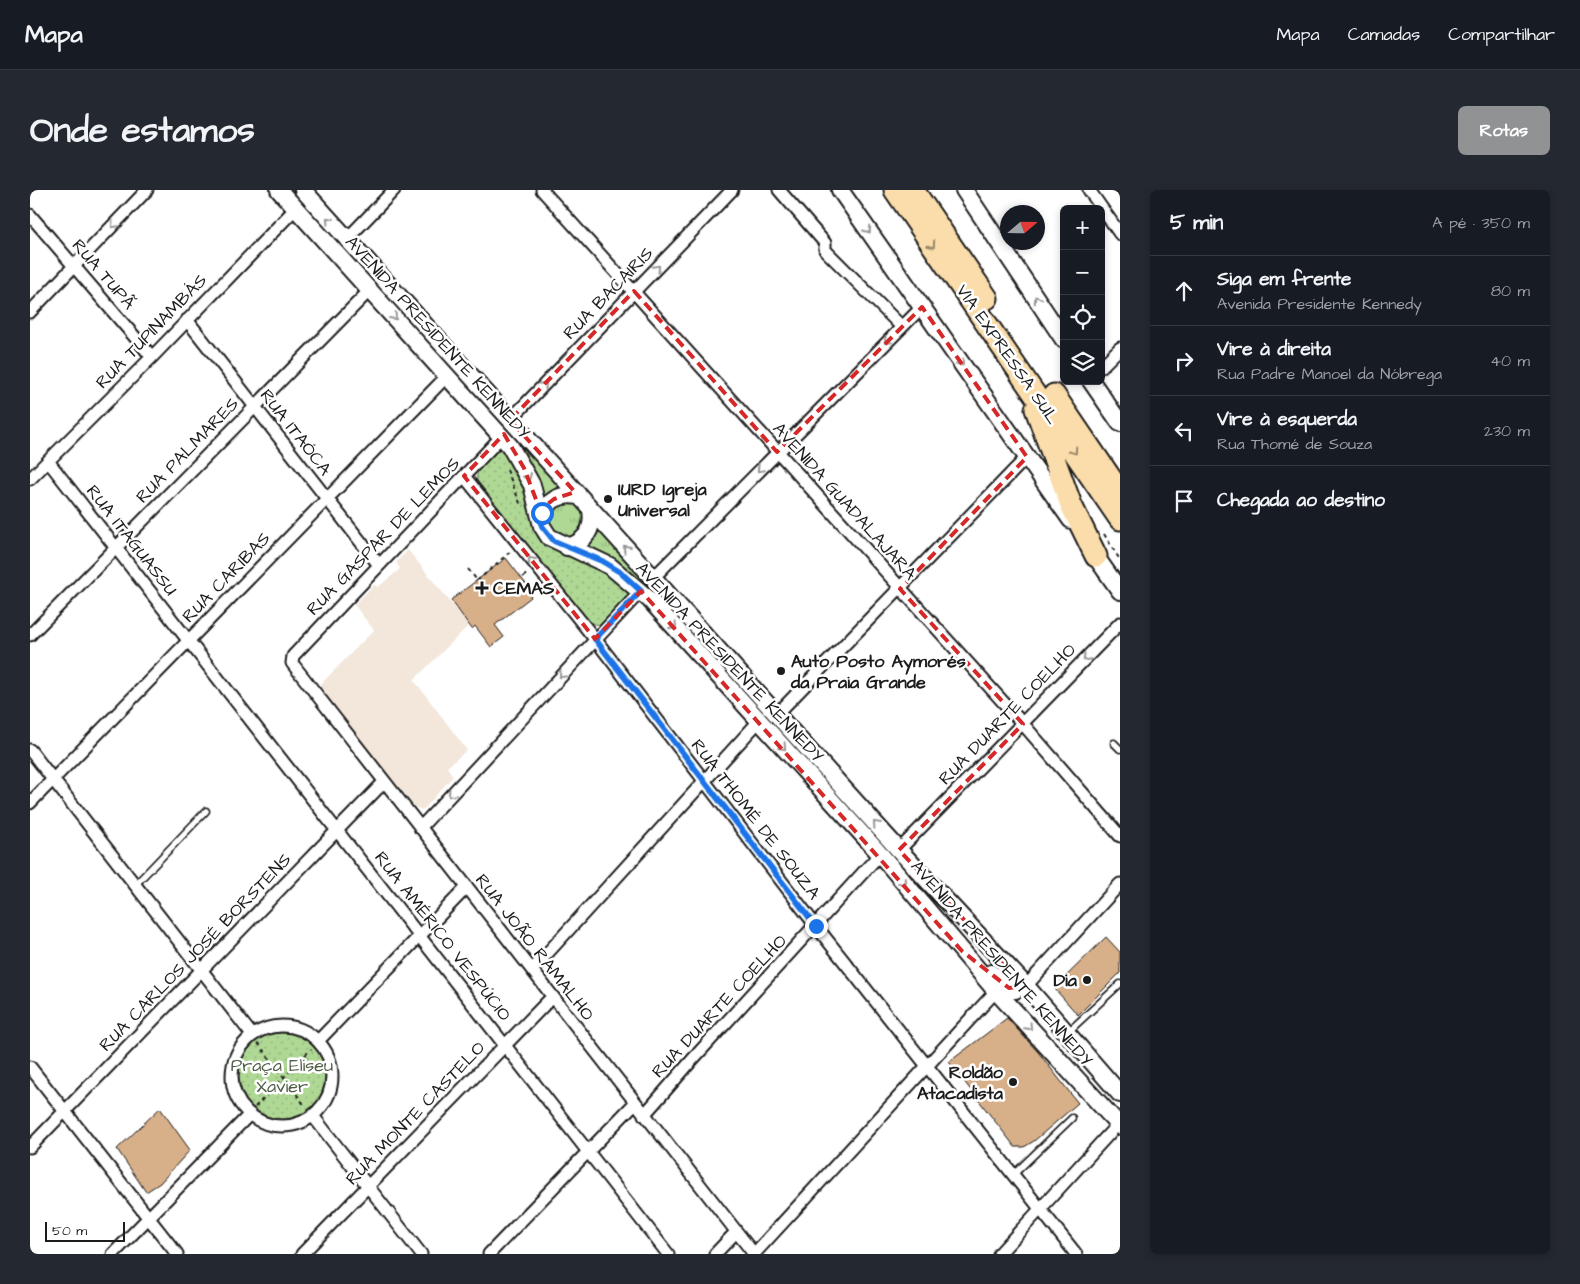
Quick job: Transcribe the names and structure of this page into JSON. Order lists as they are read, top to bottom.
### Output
{
  "streets": {
    "highway": ["VIA EXPRESSA SUL"],
    "main road": ["AVENIDA PRESIDENTE KENNEDY"],
    "street": [
      "RUA TUPÃ",
      "RUA BACAIRIS",
      "RUA TUPINAMBÁS",
      "RUA ITAÓCA",
      "RUA PALMARES",
      "AVENIDA GUADALAJARA",
      "RUA GASPAR DE LEMOS",
      "RUA ITAGUASSU",
      "RUA CARIBAS",
      "RUA DUARTE COELHO",
      "RUA THOMÉ DE SOUZA",
      "RUA AMÉRICO VESPÚCIO",
      "RUA JOÃO RAMALHO",
      "RUA CARLOS JOSÉ BORSTENS",
      "RUA MONTE CASTELO"
    ]
  },
  "crossings": [
    ["RUA TUPÃ", "RUA TUPINAMBÁS"],
    ["RUA BACAIRIS", "AVENIDA PRESIDENTE KENNEDY"],
    ["RUA BACAIRIS", "AVENIDA GUADALAJARA"],
    ["RUA TUPINAMBÁS", "AVENIDA PRESIDENTE KENNEDY"],
    ["RUA TUPINAMBÁS", "RUA ITAÓCA"],
    ["RUA TUPINAMBÁS", "RUA ITAGUASSU"],
    ["AVENIDA PRESIDENTE KENNEDY", "RUA PALMARES"],
    ["AVENIDA PRESIDENTE KENNEDY", "RUA GASPAR DE LEMOS"],
    ["AVENIDA PRESIDENTE KENNEDY", "RUA CARIBAS"],
    ["AVENIDA PRESIDENTE KENNEDY", "RUA DUARTE COELHO"],
    ["RUA ITAÓCA", "RUA PALMARES"],
    ["RUA ITAÓCA", "RUA GASPAR DE LEMOS"],
    ["RUA ITAÓCA", "RUA CARIBAS"],
    ["RUA PALMARES", "RUA ITAGUASSU"],
    ["AVENIDA GUADALAJARA", "RUA DUARTE COELHO"],
    ["RUA GASPAR DE LEMOS", "RUA THOMÉ DE SOUZA"],
    ["RUA GASPAR DE LEMOS", "RUA JOÃO RAMALHO"],
    ["RUA ITAGUASSU", "RUA CARIBAS"],
    ["RUA ITAGUASSU", "RUA AMÉRICO VESPÚCIO"],
    ["RUA CARIBAS", "RUA AMÉRICO VESPÚCIO"],
    ["RUA DUARTE COELHO", "RUA THOMÉ DE SOUZA"],
    ["RUA DUARTE COELHO", "RUA JOÃO RAMALHO"],
    ["RUA AMÉRICO VESPÚCIO", "RUA CARLOS JOSÉ BORSTENS"],
    ["RUA AMÉRICO VESPÚCIO", "RUA MONTE CASTELO"],
    ["RUA JOÃO RAMALHO", "RUA CARLOS JOSÉ BORSTENS"],
    ["RUA JOÃO RAMALHO", "RUA MONTE CASTELO"]
  ],
  "one_way": ["RUA BACAIRIS"],
  "parks": ["Praça Eliseu Xavier"],
  "places": {
    "other": [
      "IURD Igreja Universal",
      "Auto Posto Aymorés da Praia Grande",
      "Dia",
      "Roldão Atacadista"
    ],
    "health": ["CEMAS"]
  },
  "scale_bar": "50 m",
  "north": "right",
  "page": {
    "header": "Mapa",
    "nav": ["Mapa", "Camadas", "Compartilhar"],
    "title": "Onde estamos",
    "buttons": "Rotas",
    "heading": ["5 min", "A pé · 350 m"],
    "map_buttons": ["+", "−"],
    "list": [
      ["Siga em frente", "Avenida Presidente Kennedy", "80 m"],
      ["Vire à direita", "Rua Padre Manoel da Nóbrega", "40 m"],
      ["Vire à esquerda", "Rua Thomé de Souza", "230 m"],
      "Chegada ao destino"
    ],
    "scale": "50 m"
  }
}
